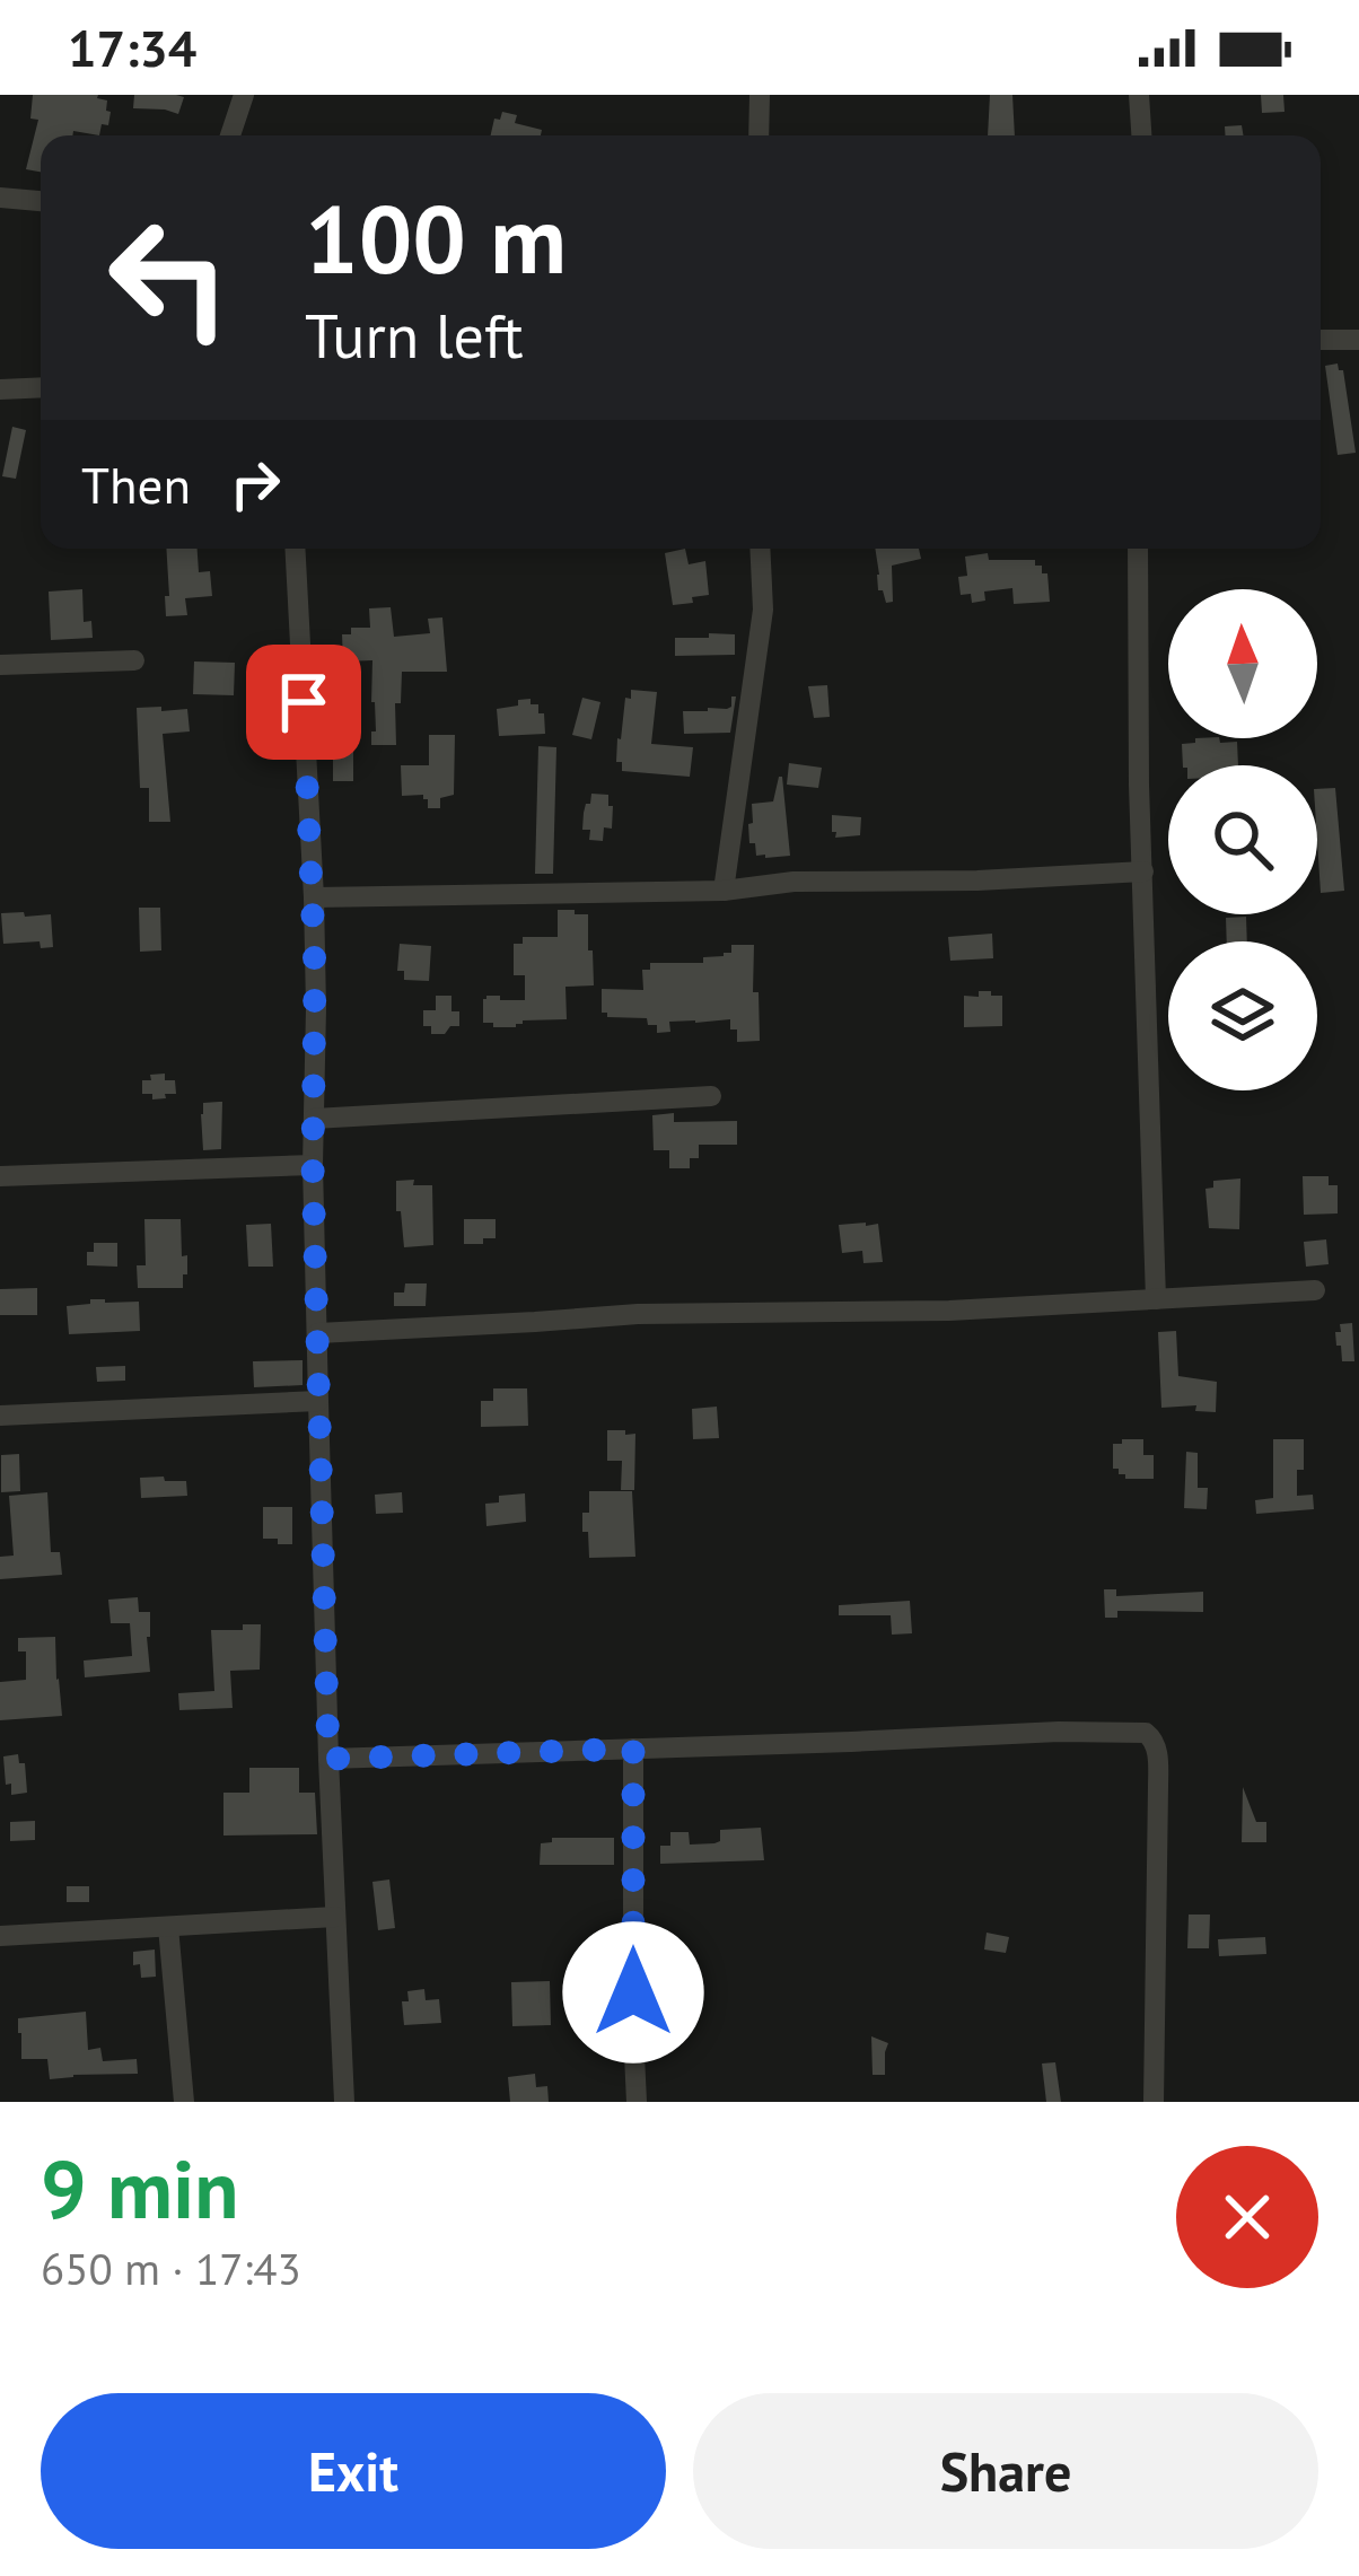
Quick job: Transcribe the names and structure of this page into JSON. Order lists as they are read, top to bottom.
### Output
{
  "north": "top",
  "page": {
    "status": "17:34",
    "turn": ["100 m", "Turn left"],
    "then": "Then",
    "heading": ["9 min", "650 m · 17:43"],
    "buttons": ["Exit", "Share"]
  }
}
